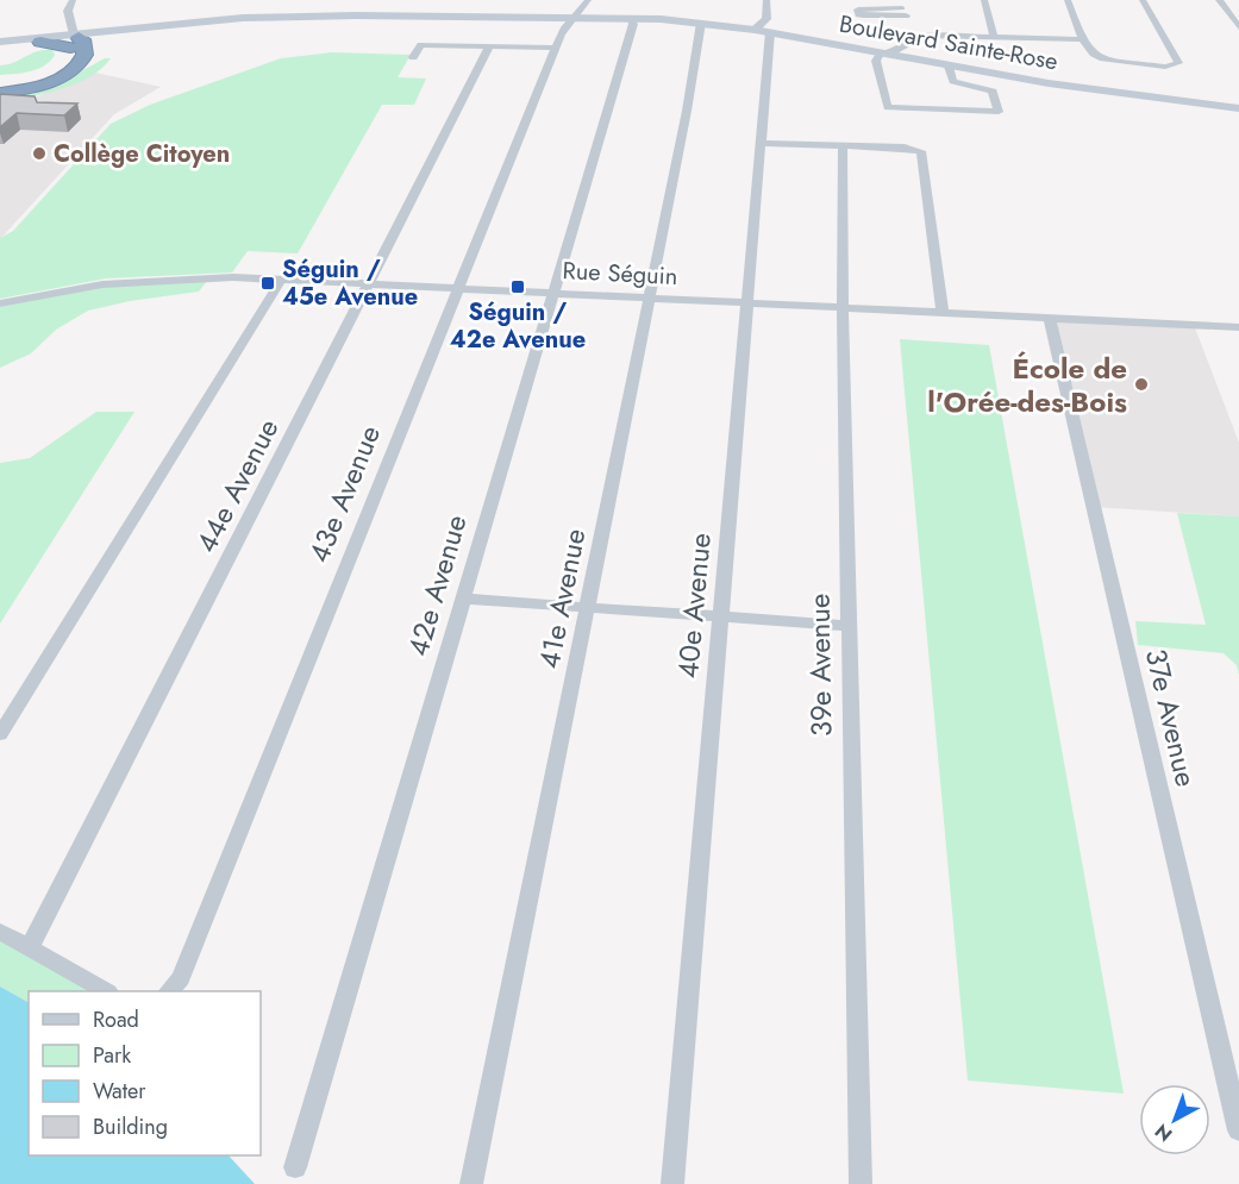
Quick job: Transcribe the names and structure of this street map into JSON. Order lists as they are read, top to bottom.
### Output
{
  "streets": {
    "street": [
      "Boulevard Sainte-Rose",
      "Rue Séguin",
      "44e Avenue",
      "43e Avenue",
      "42e Avenue",
      "41e Avenue",
      "40e Avenue",
      "39e Avenue",
      "37e Avenue"
    ]
  },
  "crossings": [
    ["Boulevard Sainte-Rose", "43e Avenue"],
    ["Boulevard Sainte-Rose", "42e Avenue"],
    ["Boulevard Sainte-Rose", "41e Avenue"],
    ["Boulevard Sainte-Rose", "40e Avenue"],
    ["Rue Séguin", "44e Avenue"],
    ["Rue Séguin", "43e Avenue"],
    ["Rue Séguin", "42e Avenue"],
    ["Rue Séguin", "41e Avenue"],
    ["Rue Séguin", "40e Avenue"],
    ["Rue Séguin", "39e Avenue"],
    ["Rue Séguin", "37e Avenue"]
  ],
  "places": {
    "other": ["Collège Citoyen", "École de l'Orée-des-Bois"],
    "transit": ["Séguin / 45e Avenue", "Séguin / 42e Avenue"]
  },
  "legend": [
    "Road",
    "Park",
    "Water",
    "Building"
  ],
  "north": "bottom left"
}
